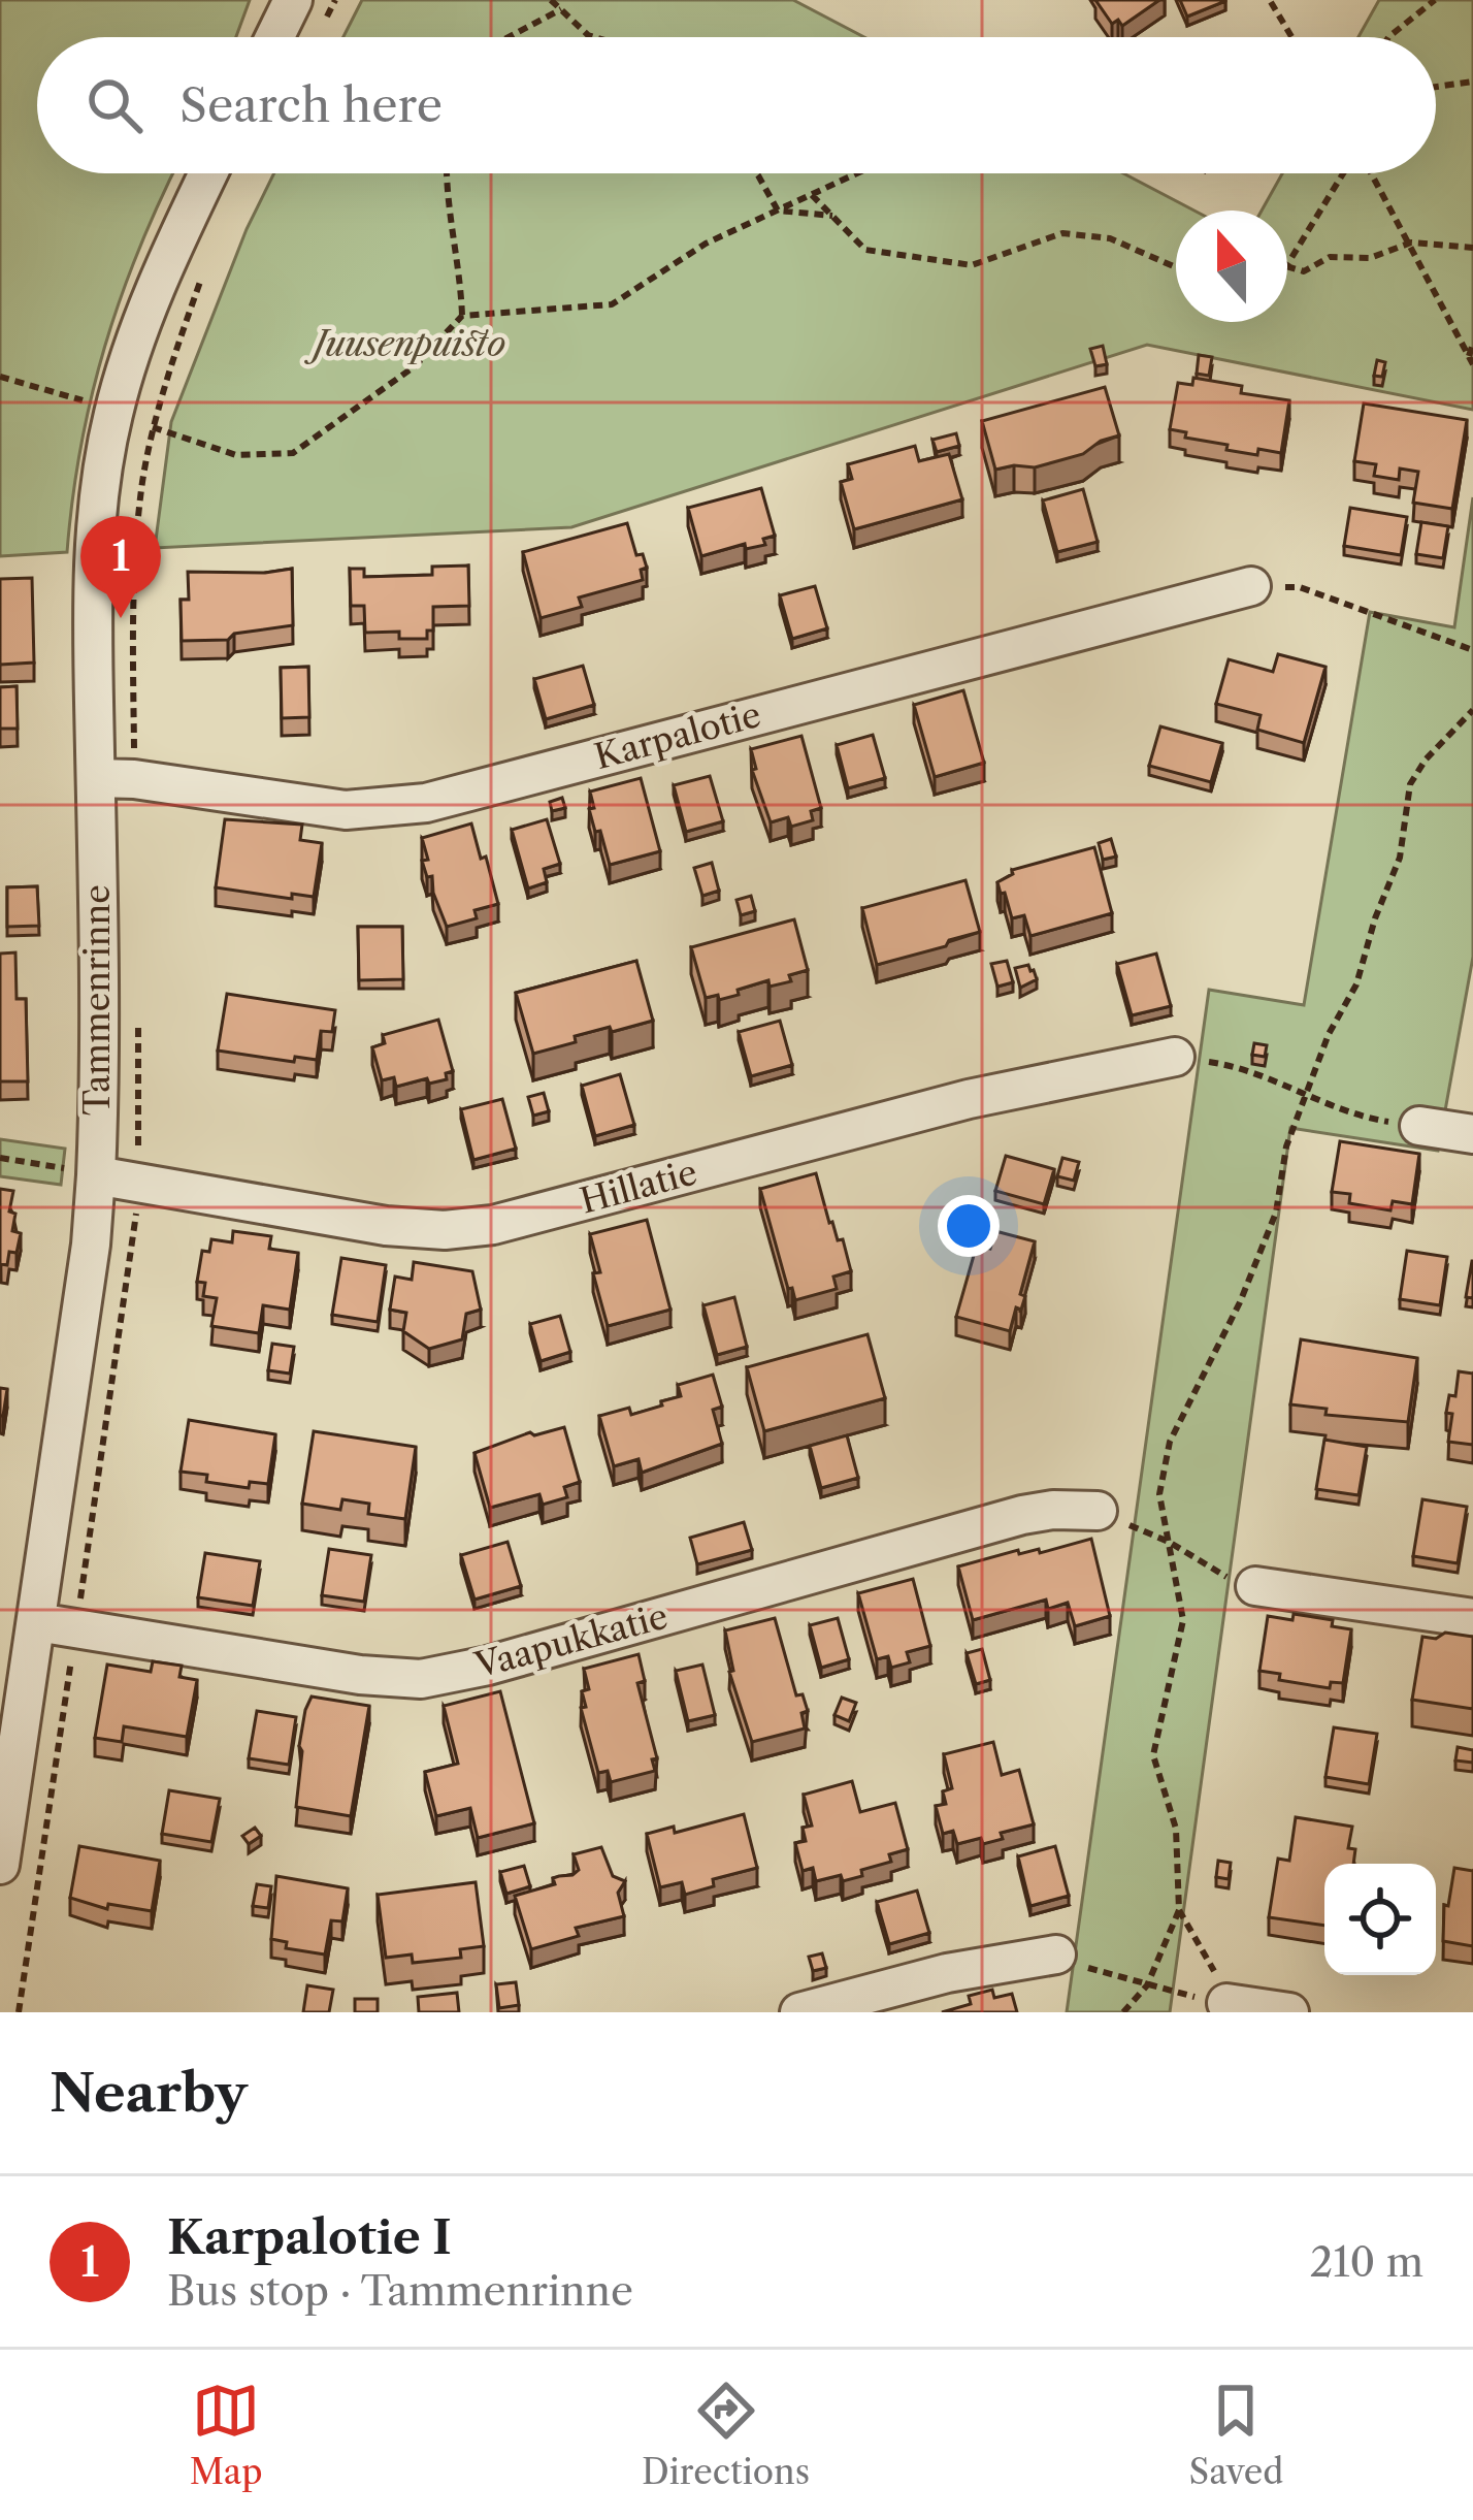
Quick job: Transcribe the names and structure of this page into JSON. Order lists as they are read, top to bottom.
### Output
{
  "streets": {
    "street": [
      "Karpalotie",
      "Tammenrinne",
      "Hillatie",
      "Vaapukkatie"
    ]
  },
  "crossings": [
    ["Karpalotie", "Tammenrinne"],
    ["Tammenrinne", "Hillatie"],
    ["Tammenrinne", "Vaapukkatie"]
  ],
  "parks": ["Juusenpuisto"],
  "north": "top",
  "page": {
    "search": "Search here",
    "pins": "1",
    "heading": "Nearby",
    "list": [
      {
        "mark": "1",
        "name": "Karpalotie I",
        "note": "Bus stop · Tammenrinne",
        "value": "210 m"
      }
    ],
    "nav": ["Map", "Directions", "Saved"]
  }
}
